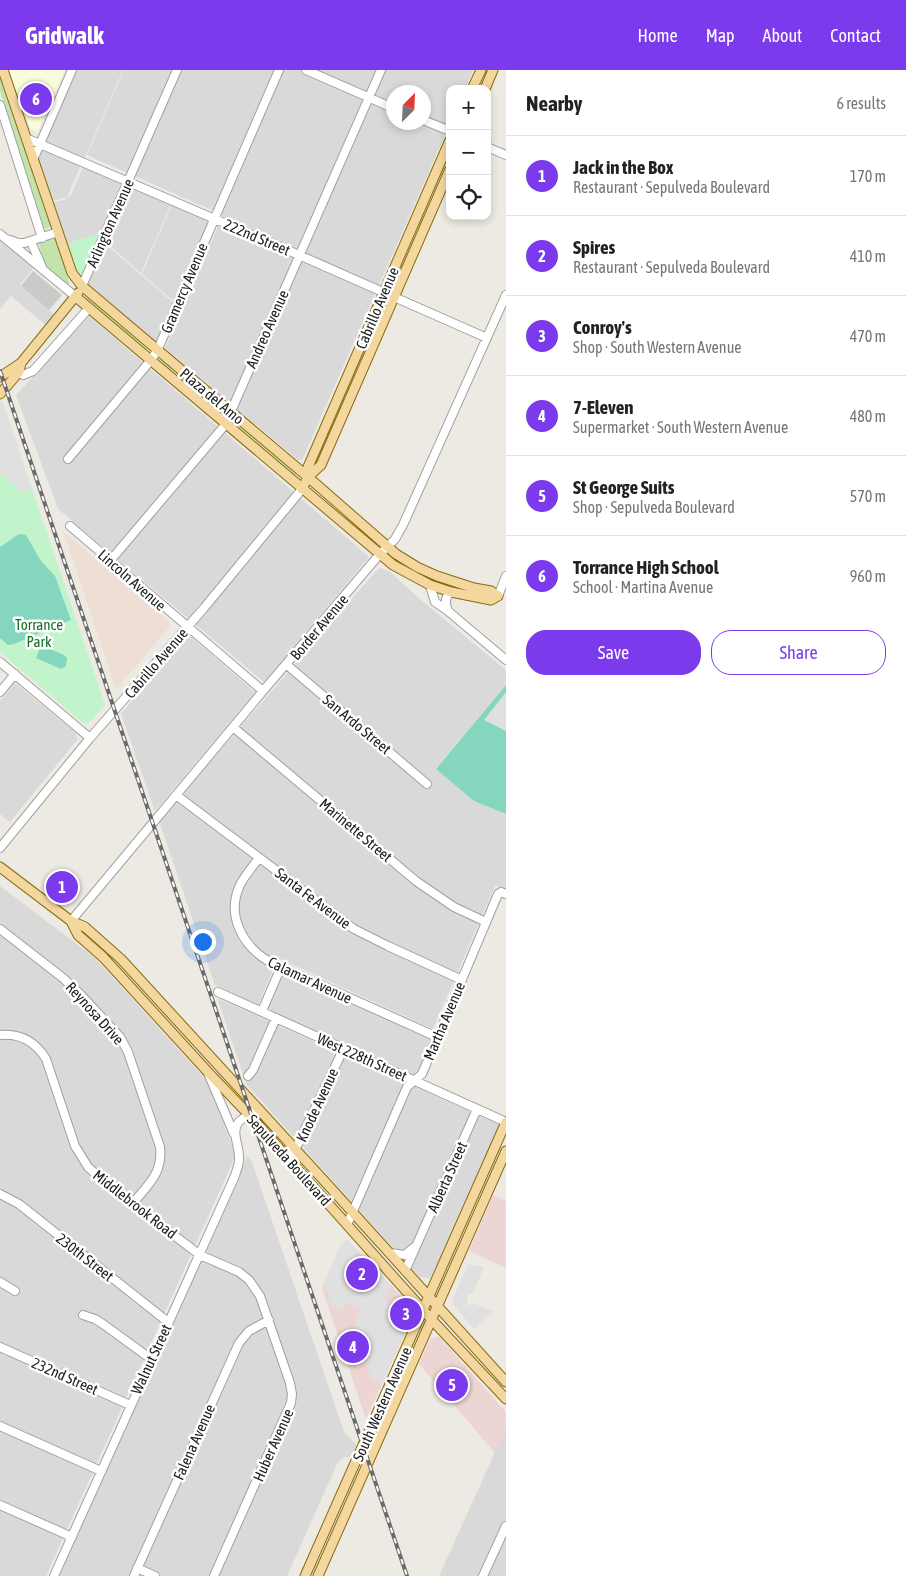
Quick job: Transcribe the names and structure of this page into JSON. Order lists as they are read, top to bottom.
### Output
{
  "streets": {
    "main road": [
      "Arlington Avenue",
      "Cabrillo Avenue",
      "Plaza del Amo",
      "Sepulveda Boulevard",
      "South Western Avenue"
    ],
    "street": [
      "222nd Street",
      "Gramercy Avenue",
      "Andreo Avenue",
      "Lincoln Avenue",
      "Border Avenue",
      "San Ardo Street",
      "Marinette Street",
      "Santa Fe Avenue",
      "Calamar Avenue",
      "Reynosa Drive",
      "Martha Avenue",
      "West 228th Street",
      "Knode Avenue",
      "Alberta Street",
      "Middlebrook Road",
      "230th Street",
      "Walnut Street",
      "232nd Street",
      "Falena Avenue",
      "Huber Avenue"
    ]
  },
  "crossings": [
    ["Arlington Avenue", "222nd Street"],
    ["Arlington Avenue", "Plaza del Amo"],
    ["222nd Street", "Gramercy Avenue"],
    ["222nd Street", "Cabrillo Avenue"],
    ["222nd Street", "Andreo Avenue"],
    ["222nd Street", "Plaza del Amo"],
    ["222nd Street", "Border Avenue"],
    ["Gramercy Avenue", "Plaza del Amo"],
    ["Cabrillo Avenue", "Plaza del Amo"],
    ["Cabrillo Avenue", "Lincoln Avenue"],
    ["Andreo Avenue", "Plaza del Amo"],
    ["Andreo Avenue", "Lincoln Avenue"],
    ["Plaza del Amo", "Border Avenue"],
    ["Lincoln Avenue", "Border Avenue"],
    ["Border Avenue", "San Ardo Street"],
    ["Border Avenue", "Marinette Street"],
    ["Border Avenue", "Santa Fe Avenue"],
    ["Border Avenue", "Sepulveda Boulevard"],
    ["Marinette Street", "Martha Avenue"],
    ["Santa Fe Avenue", "Calamar Avenue"],
    ["Santa Fe Avenue", "Martha Avenue"],
    ["Calamar Avenue", "Martha Avenue"],
    ["Reynosa Drive", "Middlebrook Road"],
    ["Martha Avenue", "West 228th Street"],
    ["Martha Avenue", "Sepulveda Boulevard"],
    ["West 228th Street", "Knode Avenue"],
    ["West 228th Street", "Alberta Street"],
    ["West 228th Street", "South Western Avenue"],
    ["Knode Avenue", "Sepulveda Boulevard"],
    ["Sepulveda Boulevard", "Alberta Street"],
    ["Sepulveda Boulevard", "Walnut Street"],
    ["Sepulveda Boulevard", "South Western Avenue"],
    ["Middlebrook Road", "Walnut Street"],
    ["Middlebrook Road", "Huber Avenue"],
    ["230th Street", "Walnut Street"],
    ["Walnut Street", "232nd Street"],
    ["Walnut Street", "Huber Avenue"],
    ["Falena Avenue", "Huber Avenue"]
  ],
  "parks": ["Torrance Park"],
  "north": "top right",
  "page": {
    "header": "Gridwalk",
    "nav": [
      "Home",
      "Map",
      "About",
      "Contact"
    ],
    "heading": ["Nearby", "6 results"],
    "pins": [
      "6",
      "1",
      "2",
      "3",
      "4",
      "5"
    ],
    "map_buttons": ["+", "−"],
    "list": [
      {
        "mark": "1",
        "name": "Jack in the Box",
        "note": "Restaurant · Sepulveda Boulevard",
        "value": "170 m"
      },
      {
        "mark": "2",
        "name": "Spires",
        "note": "Restaurant · Sepulveda Boulevard",
        "value": "410 m"
      },
      {
        "mark": "3",
        "name": "Conroy's",
        "note": "Shop · South Western Avenue",
        "value": "470 m"
      },
      {
        "mark": "4",
        "name": "7-Eleven",
        "note": "Supermarket · South Western Avenue",
        "value": "480 m"
      },
      {
        "mark": "5",
        "name": "St George Suits",
        "note": "Shop · Sepulveda Boulevard",
        "value": "570 m"
      },
      {
        "mark": "6",
        "name": "Torrance High School",
        "note": "School · Martina Avenue",
        "value": "960 m"
      }
    ],
    "buttons": ["Save", "Share"]
  }
}
